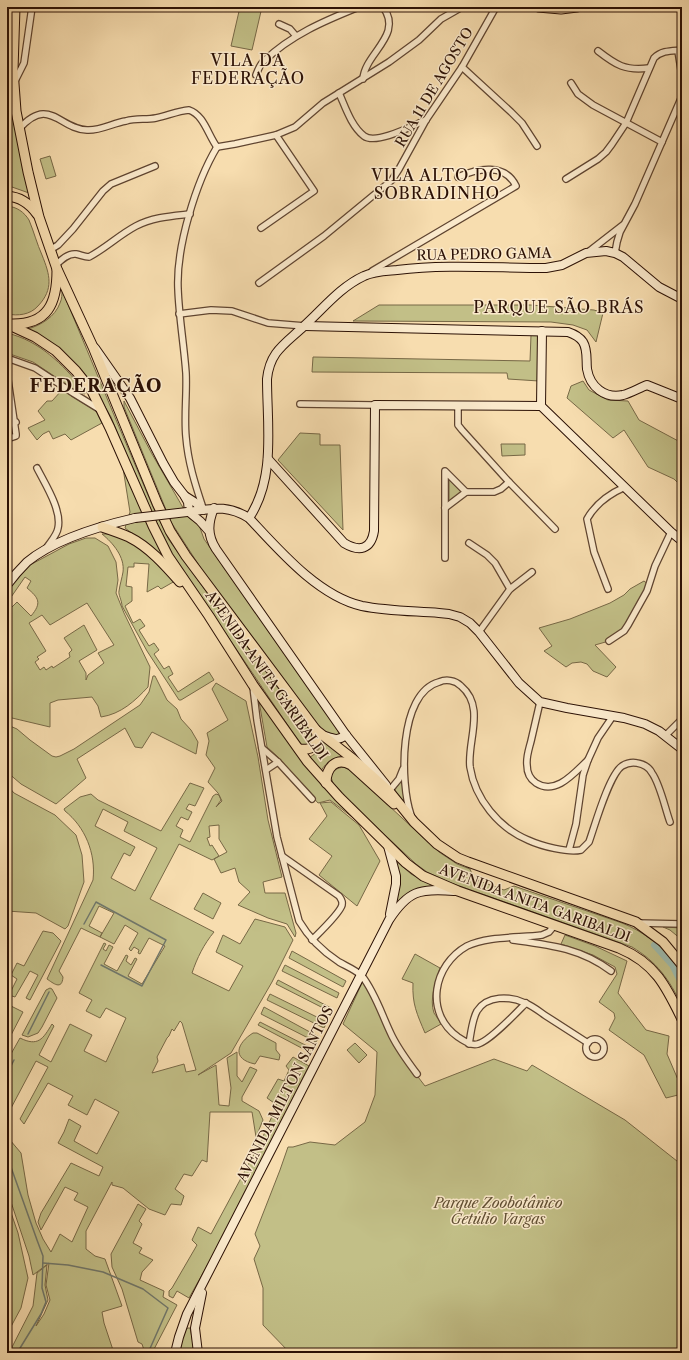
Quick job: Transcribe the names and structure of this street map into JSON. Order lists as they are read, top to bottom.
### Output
{
  "streets": {
    "main road": ["AVENIDA ANITA GARIBALDI"],
    "street": ["RUA 11 DE AGOSTO", "RUA PEDRO GAMA", "AVENIDA MILTON SANTOS"]
  },
  "crossings": [
    ["AVENIDA ANITA GARIBALDI", "AVENIDA MILTON SANTOS"]
  ],
  "districts": [
    "VILA DA FEDERAÇÃO",
    "VILA ALTO DO SOBRADINHO",
    "PARQUE SÃO BRÁS",
    "FEDERAÇÃO"
  ],
  "parks": ["Parque Zoobotânico Getúlio Vargas"]
}
